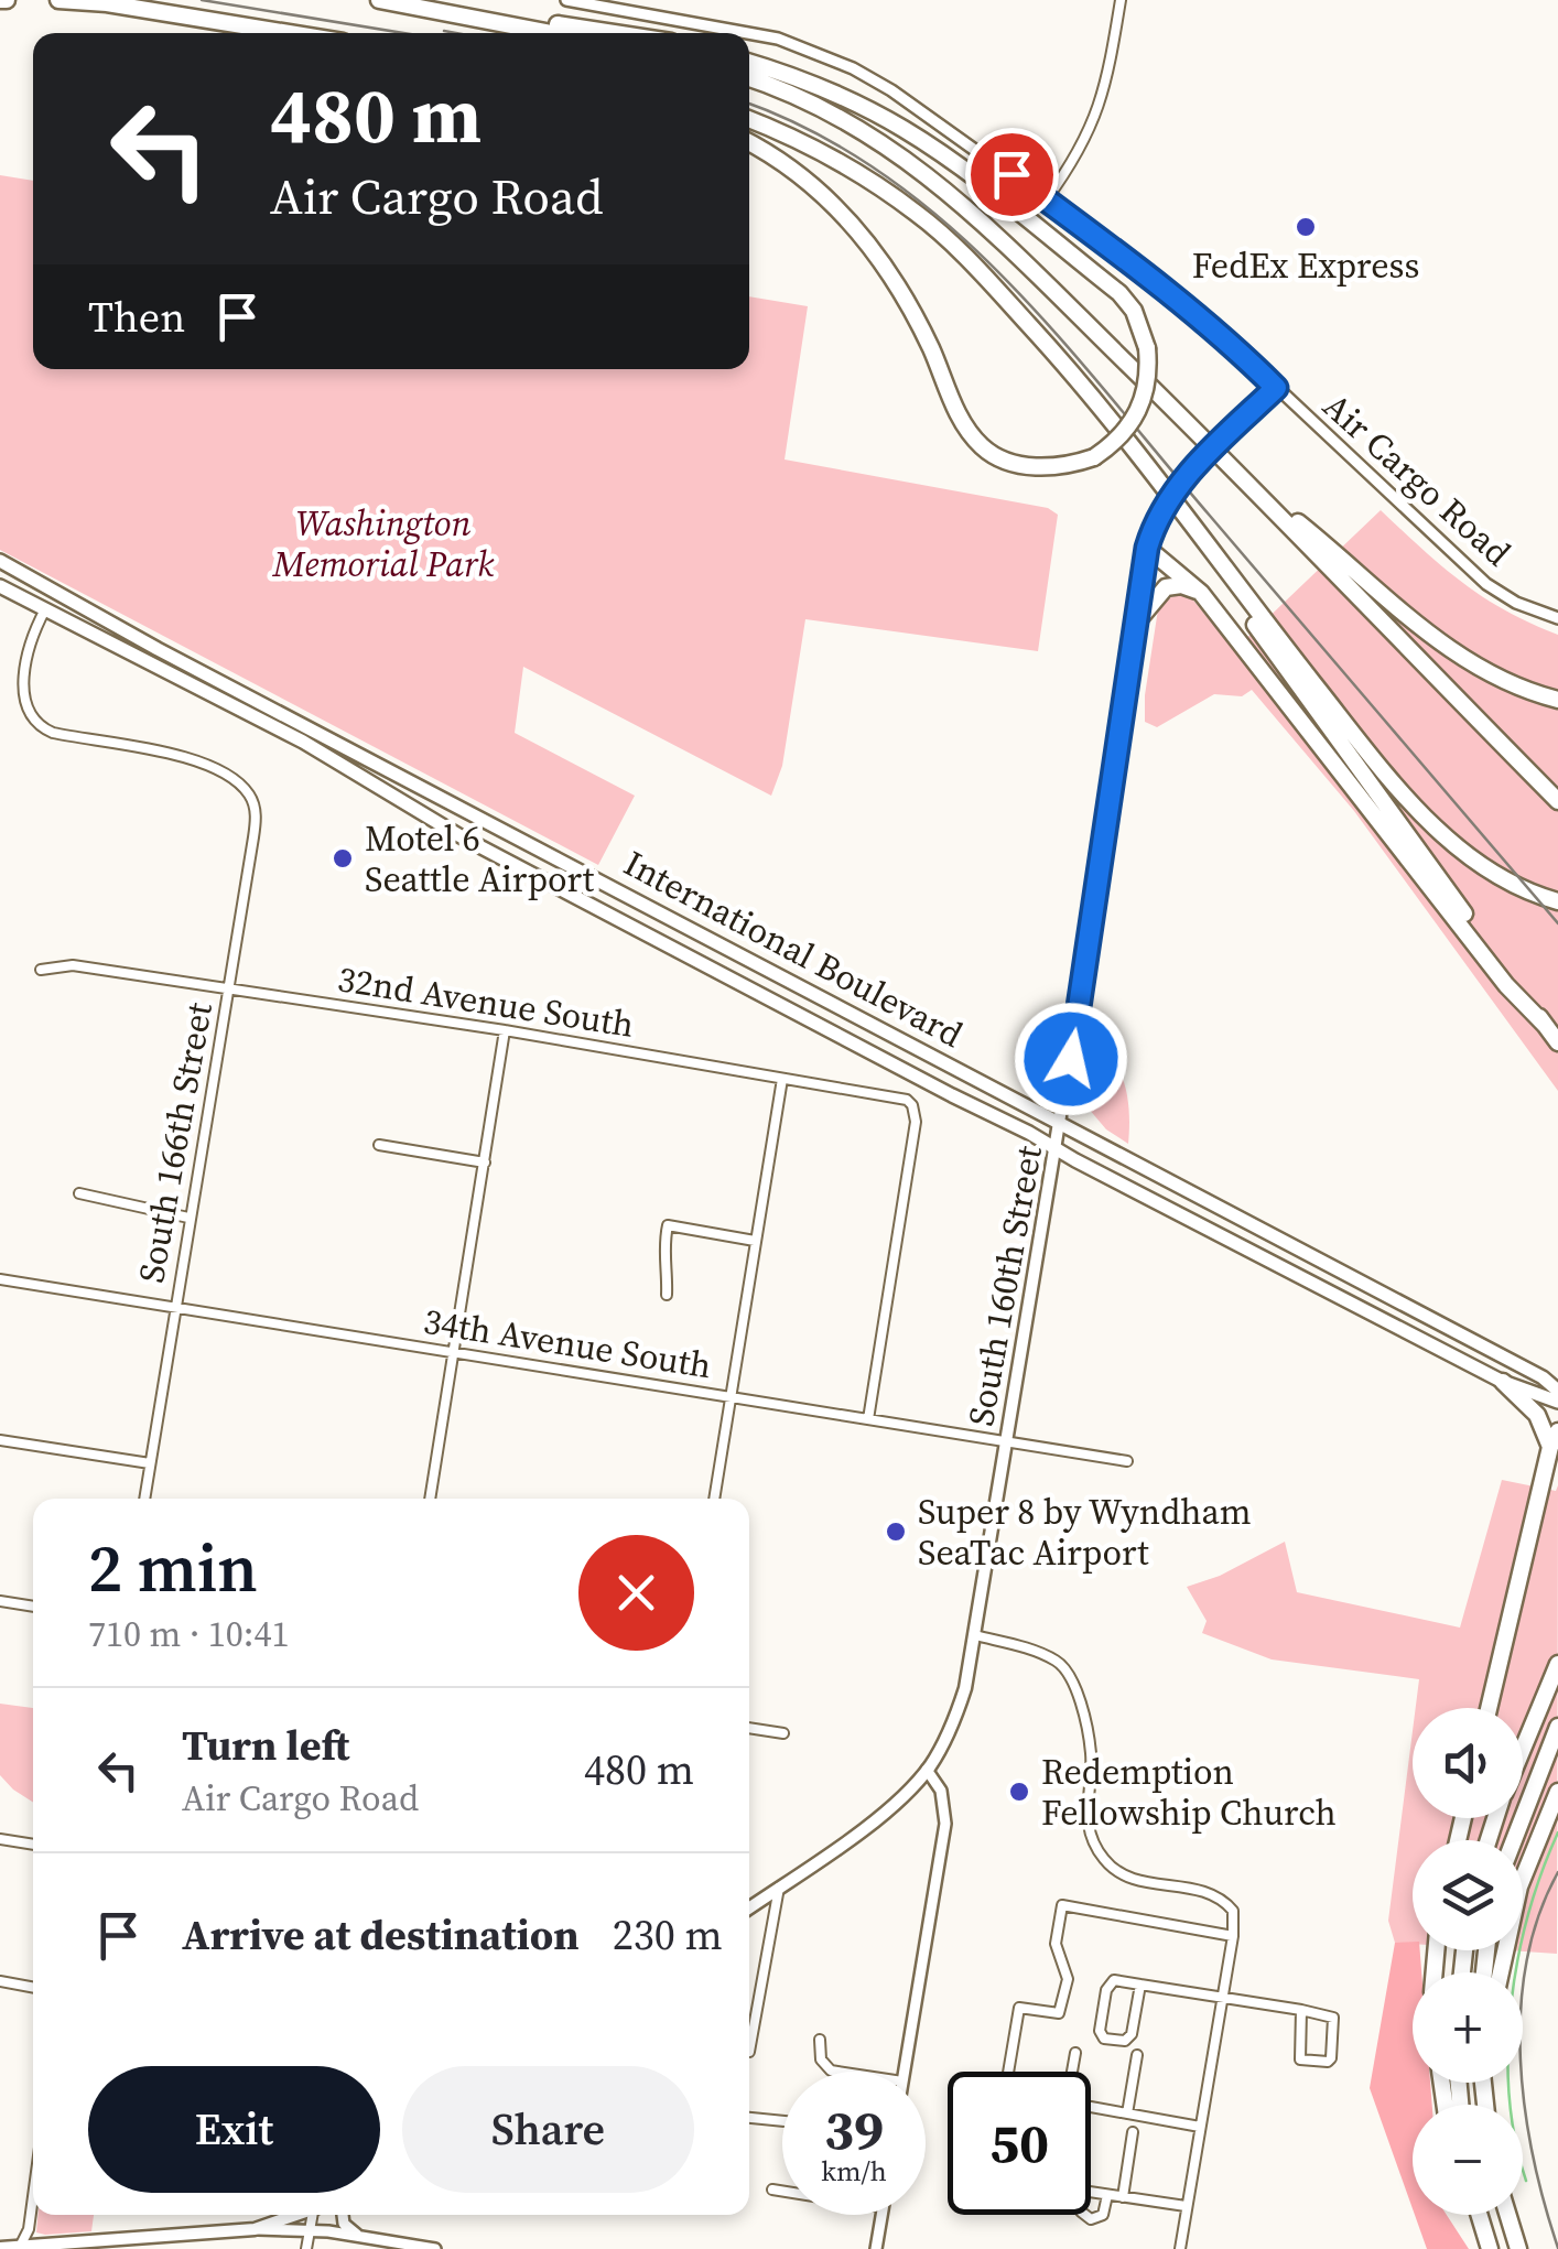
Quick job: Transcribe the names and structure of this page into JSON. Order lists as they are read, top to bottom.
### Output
{
  "streets": {
    "main road": ["International Boulevard", "South 160th Street"],
    "street": [
      "Air Cargo Road",
      "32nd Avenue South",
      "South 166th Street",
      "34th Avenue South"
    ]
  },
  "crossings": [
    ["Air Cargo Road", "South 160th Street"],
    ["International Boulevard", "South 166th Street"],
    ["International Boulevard", "South 160th Street"],
    ["32nd Avenue South", "South 166th Street"],
    ["32nd Avenue South", "34th Avenue South"],
    ["South 166th Street", "34th Avenue South"],
    ["South 160th Street", "34th Avenue South"]
  ],
  "parks": ["Washington Memorial Park"],
  "places": [
    "FedEx Express",
    "Motel 6 Seattle Airport",
    "Super 8 by Wyndham SeaTac Airport",
    "Redemption Fellowship Church"
  ],
  "page": {
    "turn": ["480 m", "Air Cargo Road"],
    "then": "Then",
    "heading": ["2 min", "710 m · 10:41"],
    "list": [
      {
        "name": "Turn left",
        "note": "Air Cargo Road",
        "value": "480 m"
      },
      {
        "name": "Arrive at destination",
        "value": "230 m"
      }
    ],
    "map_buttons": ["+", "−"],
    "buttons": ["Exit", "Share"],
    "speed": "39 km/h",
    "limit": "50"
  }
}
